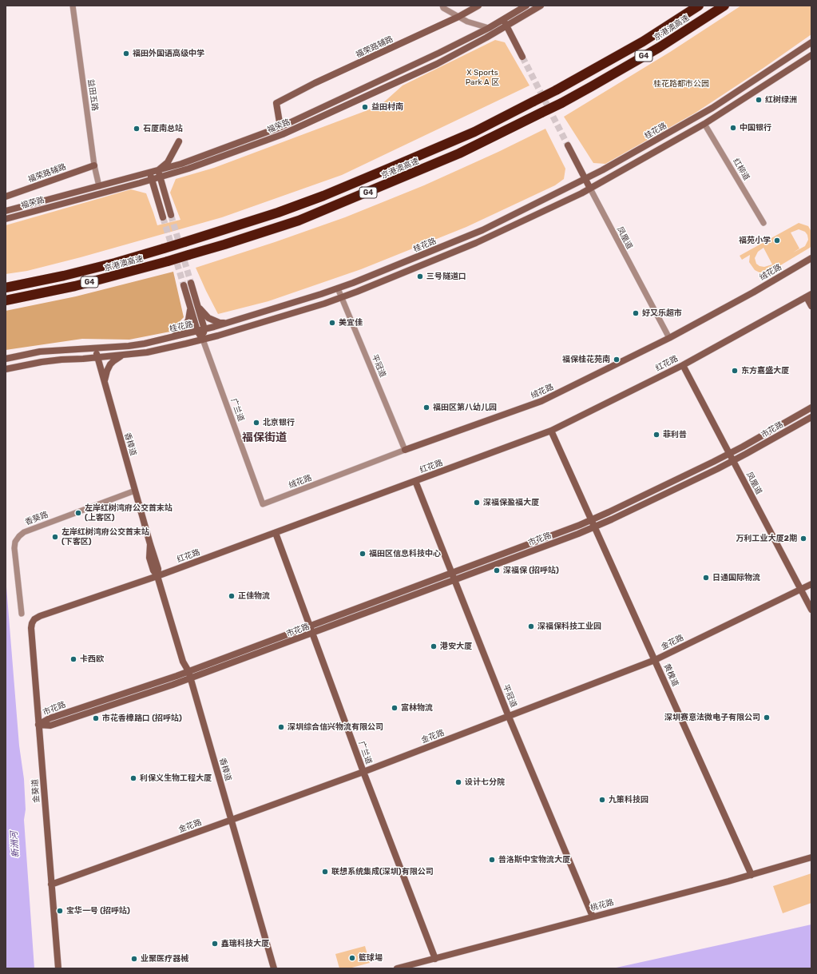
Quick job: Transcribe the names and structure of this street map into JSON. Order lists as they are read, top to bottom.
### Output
{
  "streets": {
    "highway": ["京港澳高速", "G4"],
    "street": [
      "福荣路辅路",
      "益田五路",
      "福荣路",
      "桂花路",
      "红柳道",
      "凤凰道",
      "绒花路",
      "红花路",
      "平冠道",
      "广兰道",
      "市花路",
      "香樟道",
      "香葵路",
      "金花路",
      "黄槐道",
      "金葵道",
      "桃花路"
    ]
  },
  "crossings": [
    ["福荣路辅路", "益田五路"],
    ["福荣路辅路", "福荣路"],
    ["益田五路", "福荣路"],
    ["桂花路", "凤凰道"],
    ["桂花路", "平冠道"],
    ["桂花路", "香樟道"],
    ["凤凰道", "绒花路"],
    ["凤凰道", "红花路"],
    ["凤凰道", "市花路"],
    ["凤凰道", "金花路"],
    ["绒花路", "平冠道"],
    ["绒花路", "广兰道"],
    ["红花路", "平冠道"],
    ["红花路", "广兰道"],
    ["红花路", "香樟道"],
    ["红花路", "黄槐道"],
    ["红花路", "金葵道"],
    ["平冠道", "市花路"],
    ["平冠道", "金花路"],
    ["平冠道", "桃花路"],
    ["广兰道", "市花路"],
    ["广兰道", "金花路"],
    ["广兰道", "桃花路"],
    ["市花路", "香樟道"],
    ["市花路", "黄槐道"],
    ["市花路", "金葵道"],
    ["香樟道", "香葵路"],
    ["香樟道", "金花路"],
    ["金花路", "黄槐道"],
    ["金花路", "金葵道"],
    ["黄槐道", "桃花路"]
  ],
  "districts": ["福保街道"],
  "water": ["新洲河"],
  "parks": ["X Sports Park A 区", "桂花路都市公园"],
  "places": [
    "福田外国语高级中学",
    "红树绿洲",
    "益田村南",
    "中国银行",
    "石厦南总站",
    "福苑小学",
    "三号隧道口",
    "好又乐超市",
    "美宜佳",
    "福保桂花苑南",
    "东方嘉盛大厦",
    "福田区第八幼儿园",
    "北京银行",
    "菲利普",
    "深福保盈福大厦",
    "左岸红树湾府公交首末站 (上客区)",
    "左岸红树湾府公交首末站 (下客区)",
    "万利工业大厦2期",
    "福田区信息科技中心",
    "深福保 (招呼站)",
    "日通国际物流",
    "正佳物流",
    "深福保科技工业园",
    "港安大厦",
    "卡西欧",
    "富林物流",
    "深圳赛意法微电子有限公司",
    "市花香樟路口 (招呼站)",
    "深圳综合信兴物流有限公司",
    "利保义生物工程大厦",
    "设计七分院",
    "九策科技园",
    "普洛斯中宝物流大厦",
    "联想系统集成(深圳)有限公司",
    "宝华一号 (招呼站)",
    "鑫瑞科技大厦",
    "籃球場",
    "业聚医疗器械"
  ]
}
